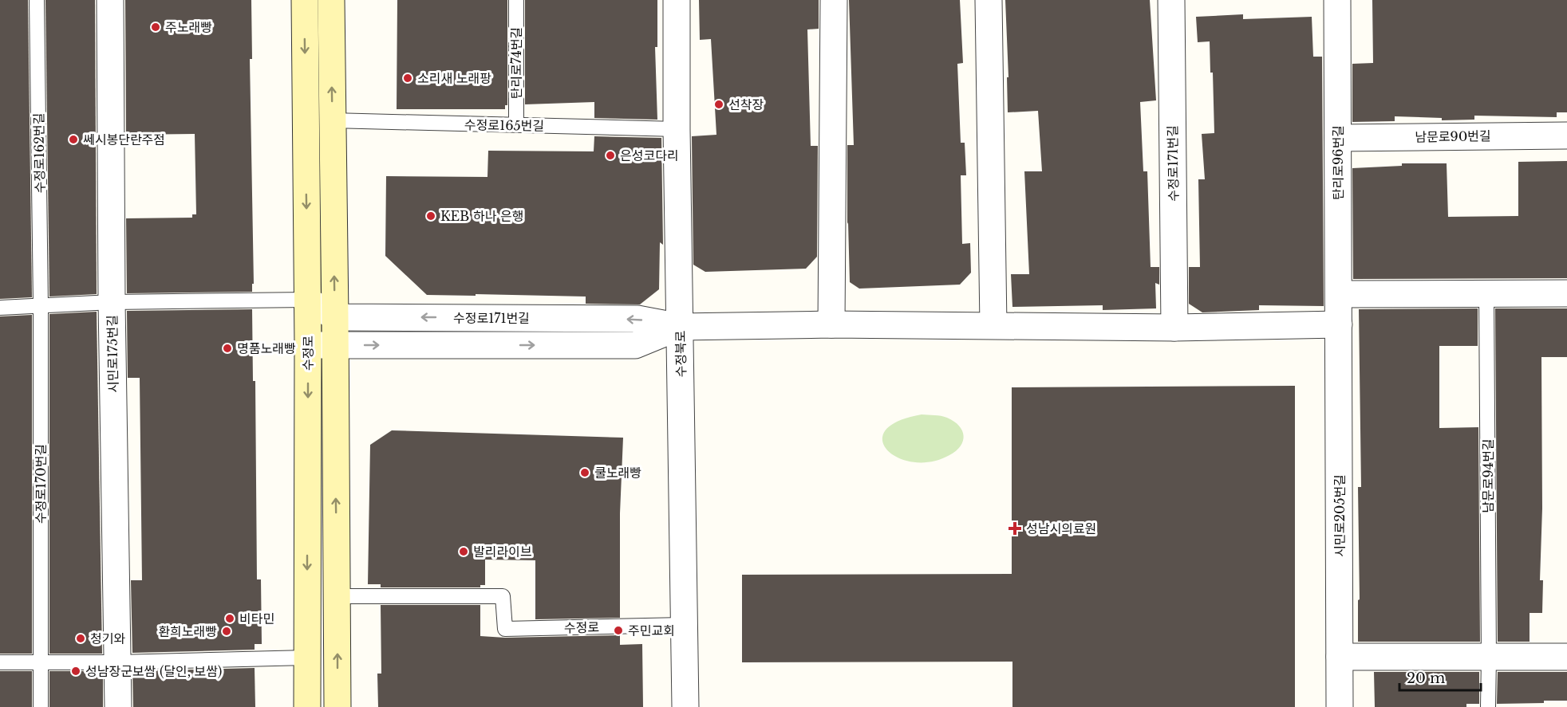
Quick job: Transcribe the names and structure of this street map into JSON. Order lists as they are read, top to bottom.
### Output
{
  "streets": {
    "main road": ["수정로"],
    "street": [
      "남문로90번길",
      "탄리로96번길",
      "수정로171번길",
      "시민로175번길",
      "수정북로",
      "시민로205번길"
    ],
    "lane": [
      "탄리로74번길",
      "수정로165번길",
      "수정로162번길",
      "남문로94번길",
      "수정로170번길"
    ]
  },
  "crossings": [
    ["탄리로74번길", "수정로165번길"],
    ["수정로165번길", "수정로"],
    ["수정로165번길", "수정북로"],
    ["남문로90번길", "탄리로96번길"],
    ["수정로162번길", "수정로170번길"],
    ["탄리로96번길", "수정로171번길"],
    ["탄리로96번길", "시민로205번길"],
    ["수정로171번길", "수정로"],
    ["수정로171번길", "수정북로"],
    ["수정로171번길", "시민로205번길"],
    ["수정로", "수정북로"]
  ],
  "places": {
    "other": [
      "주노래빵",
      "소리새 노래팡",
      "선착장",
      "쎄시봉단란주점",
      "은성코다리",
      "KEB 하나 은행",
      "명품노래빵",
      "쿨노래빵",
      "발리라이브",
      "비타민",
      "주민교회",
      "환희노래빵",
      "청기와",
      "성남장군보쌈 (달인, 보쌈)"
    ],
    "health": ["성남시의료원"]
  },
  "scale_bar": "20 m"
}
